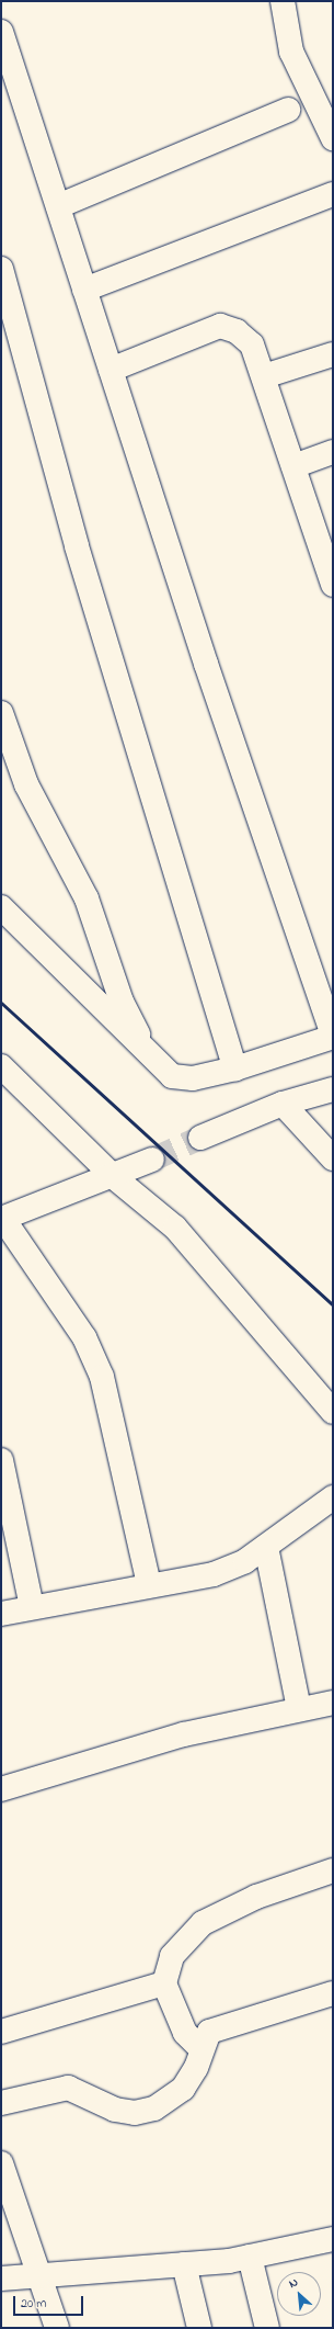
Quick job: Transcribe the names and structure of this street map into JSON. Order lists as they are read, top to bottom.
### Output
{
  "scale_bar": "20 m",
  "north": "top left"
}
